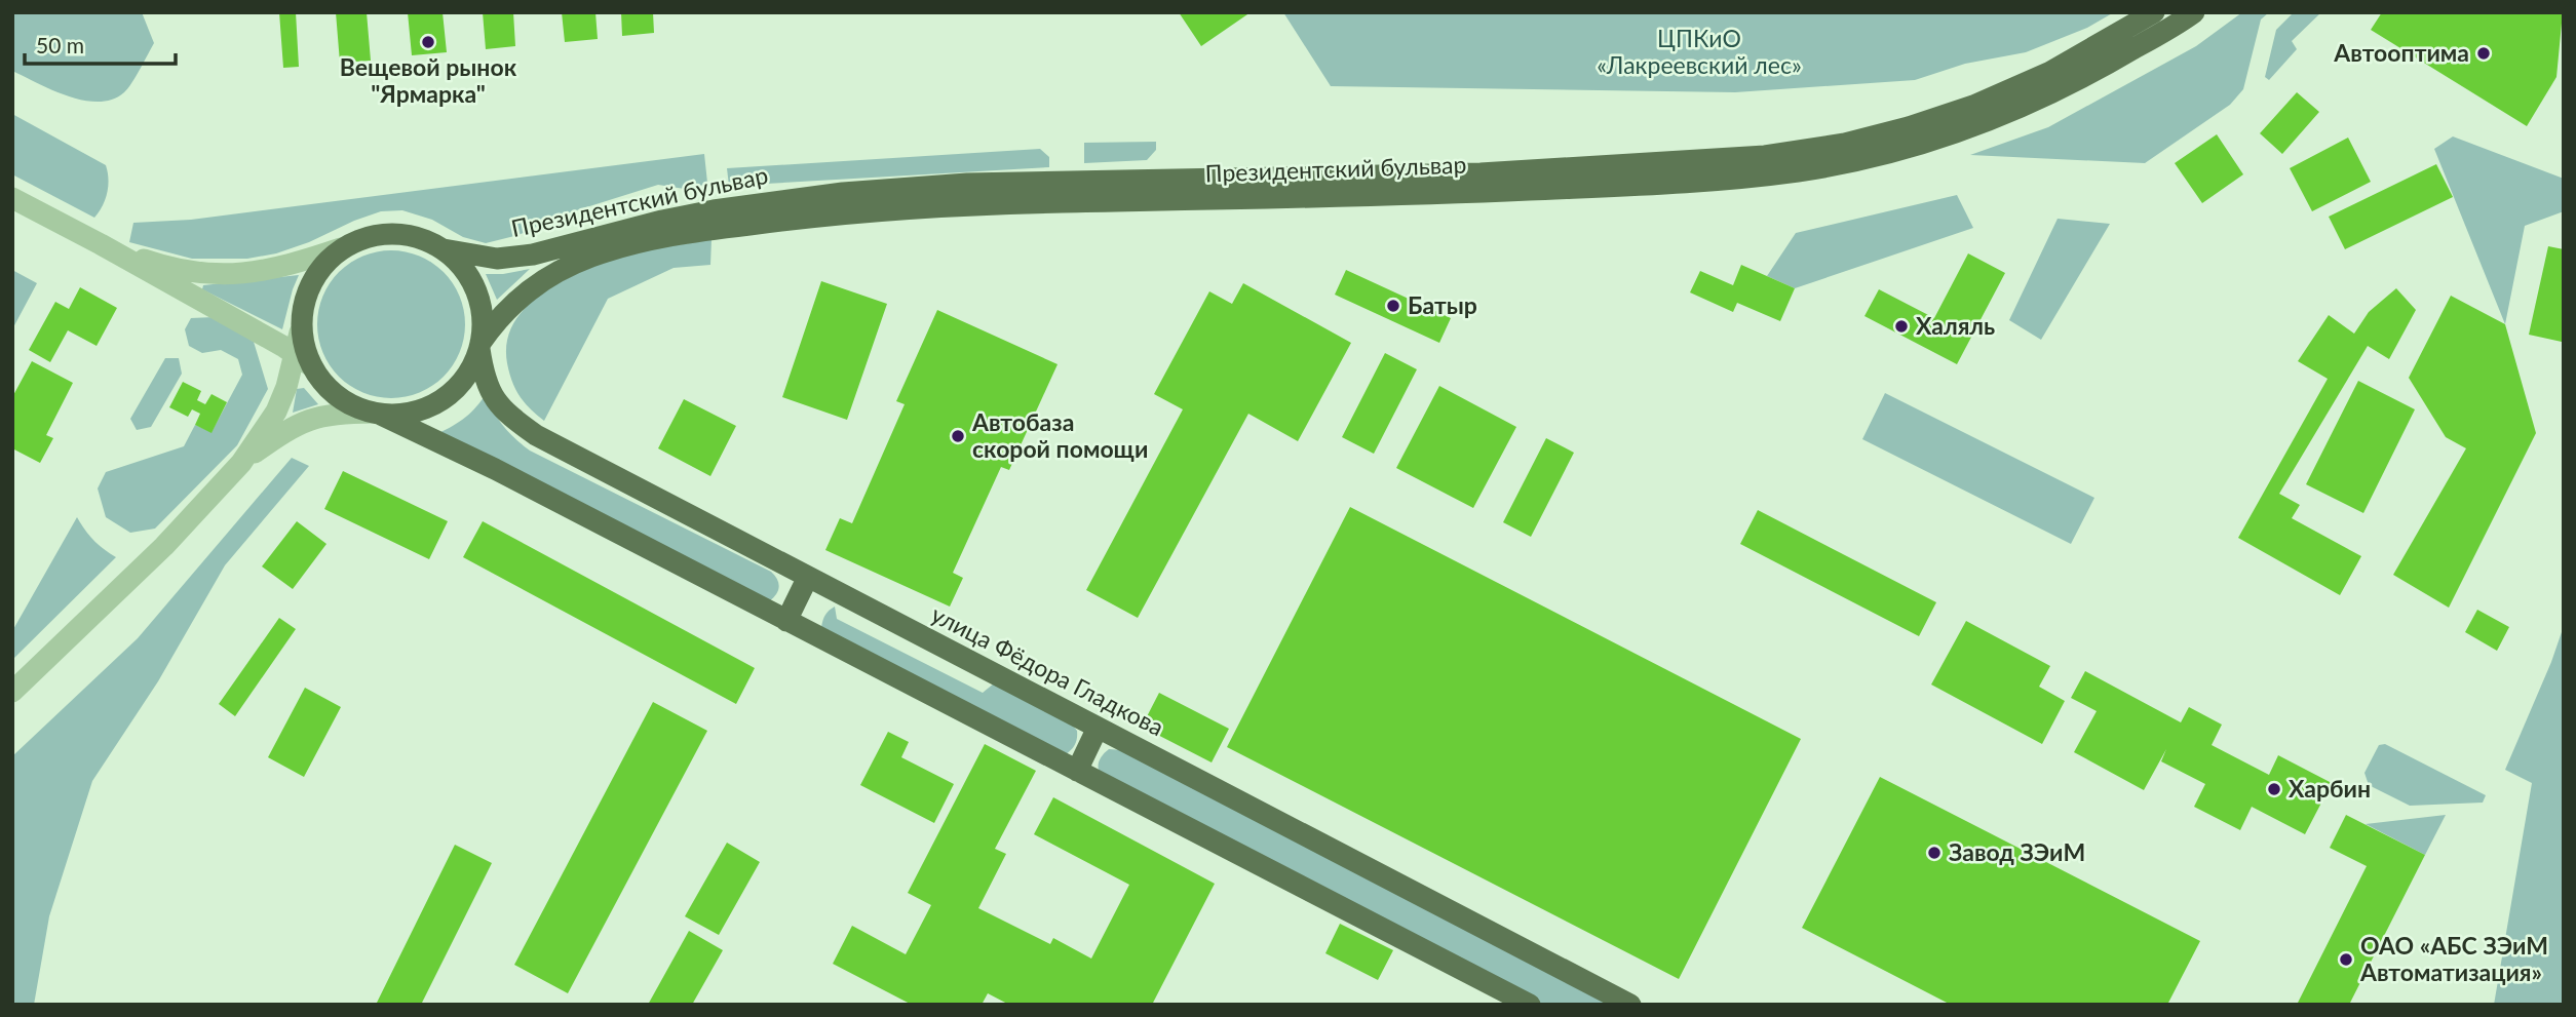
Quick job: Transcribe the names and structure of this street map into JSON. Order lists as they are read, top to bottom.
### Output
{
  "streets": {
    "main road": ["Президентский бульвар", "улица Фёдора Гладкова"]
  },
  "crossings": [
    ["Президентский бульвар", "улица Фёдора Гладкова"]
  ],
  "parks": ["ЦПКиО «Лакреевский лес»"],
  "places": [
    "Вещевой рынок \"Ярмарка\"",
    "Автооптима",
    "Батыр",
    "Халяль",
    "Автобаза скорой помощи",
    "Харбин",
    "Завод ЗЭиМ",
    "ОАО «АБС ЗЭиМ Автоматизация»"
  ],
  "scale_bar": "50 m"
}
